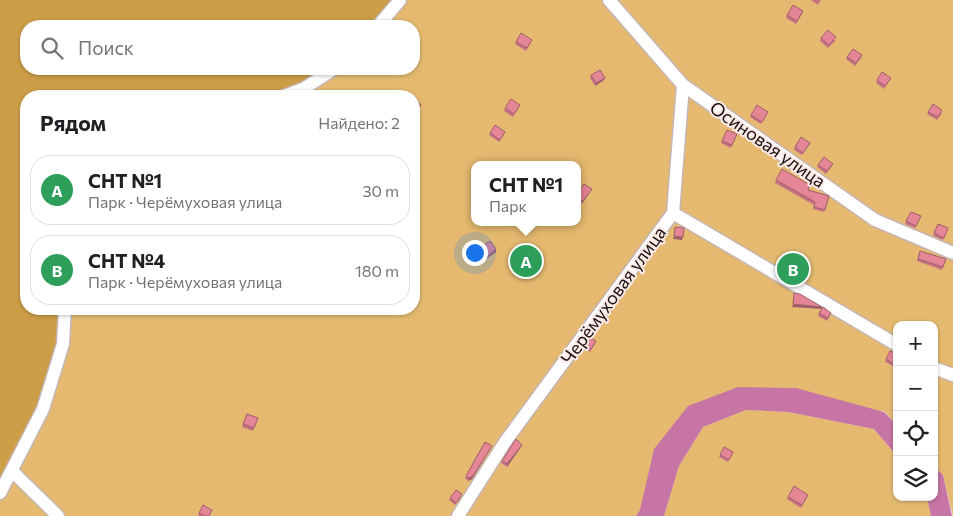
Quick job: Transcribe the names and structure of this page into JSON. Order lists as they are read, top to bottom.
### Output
{
  "streets": {
    "street": ["Осиновая улица", "Черёмуховая улица"]
  },
  "page": {
    "search": "Поиск",
    "heading": ["Рядом", "Найдено: 2"],
    "list": [
      {
        "mark": "A",
        "name": "СНТ №1",
        "note": "Парк · Черёмуховая улица",
        "value": "30 m"
      },
      {
        "mark": "B",
        "name": "СНТ №4",
        "note": "Парк · Черёмуховая улица",
        "value": "180 m"
      }
    ],
    "popup": ["СНТ №1", "Парк"],
    "pins": ["A", "B"],
    "map_buttons": ["+", "−"]
  }
}
